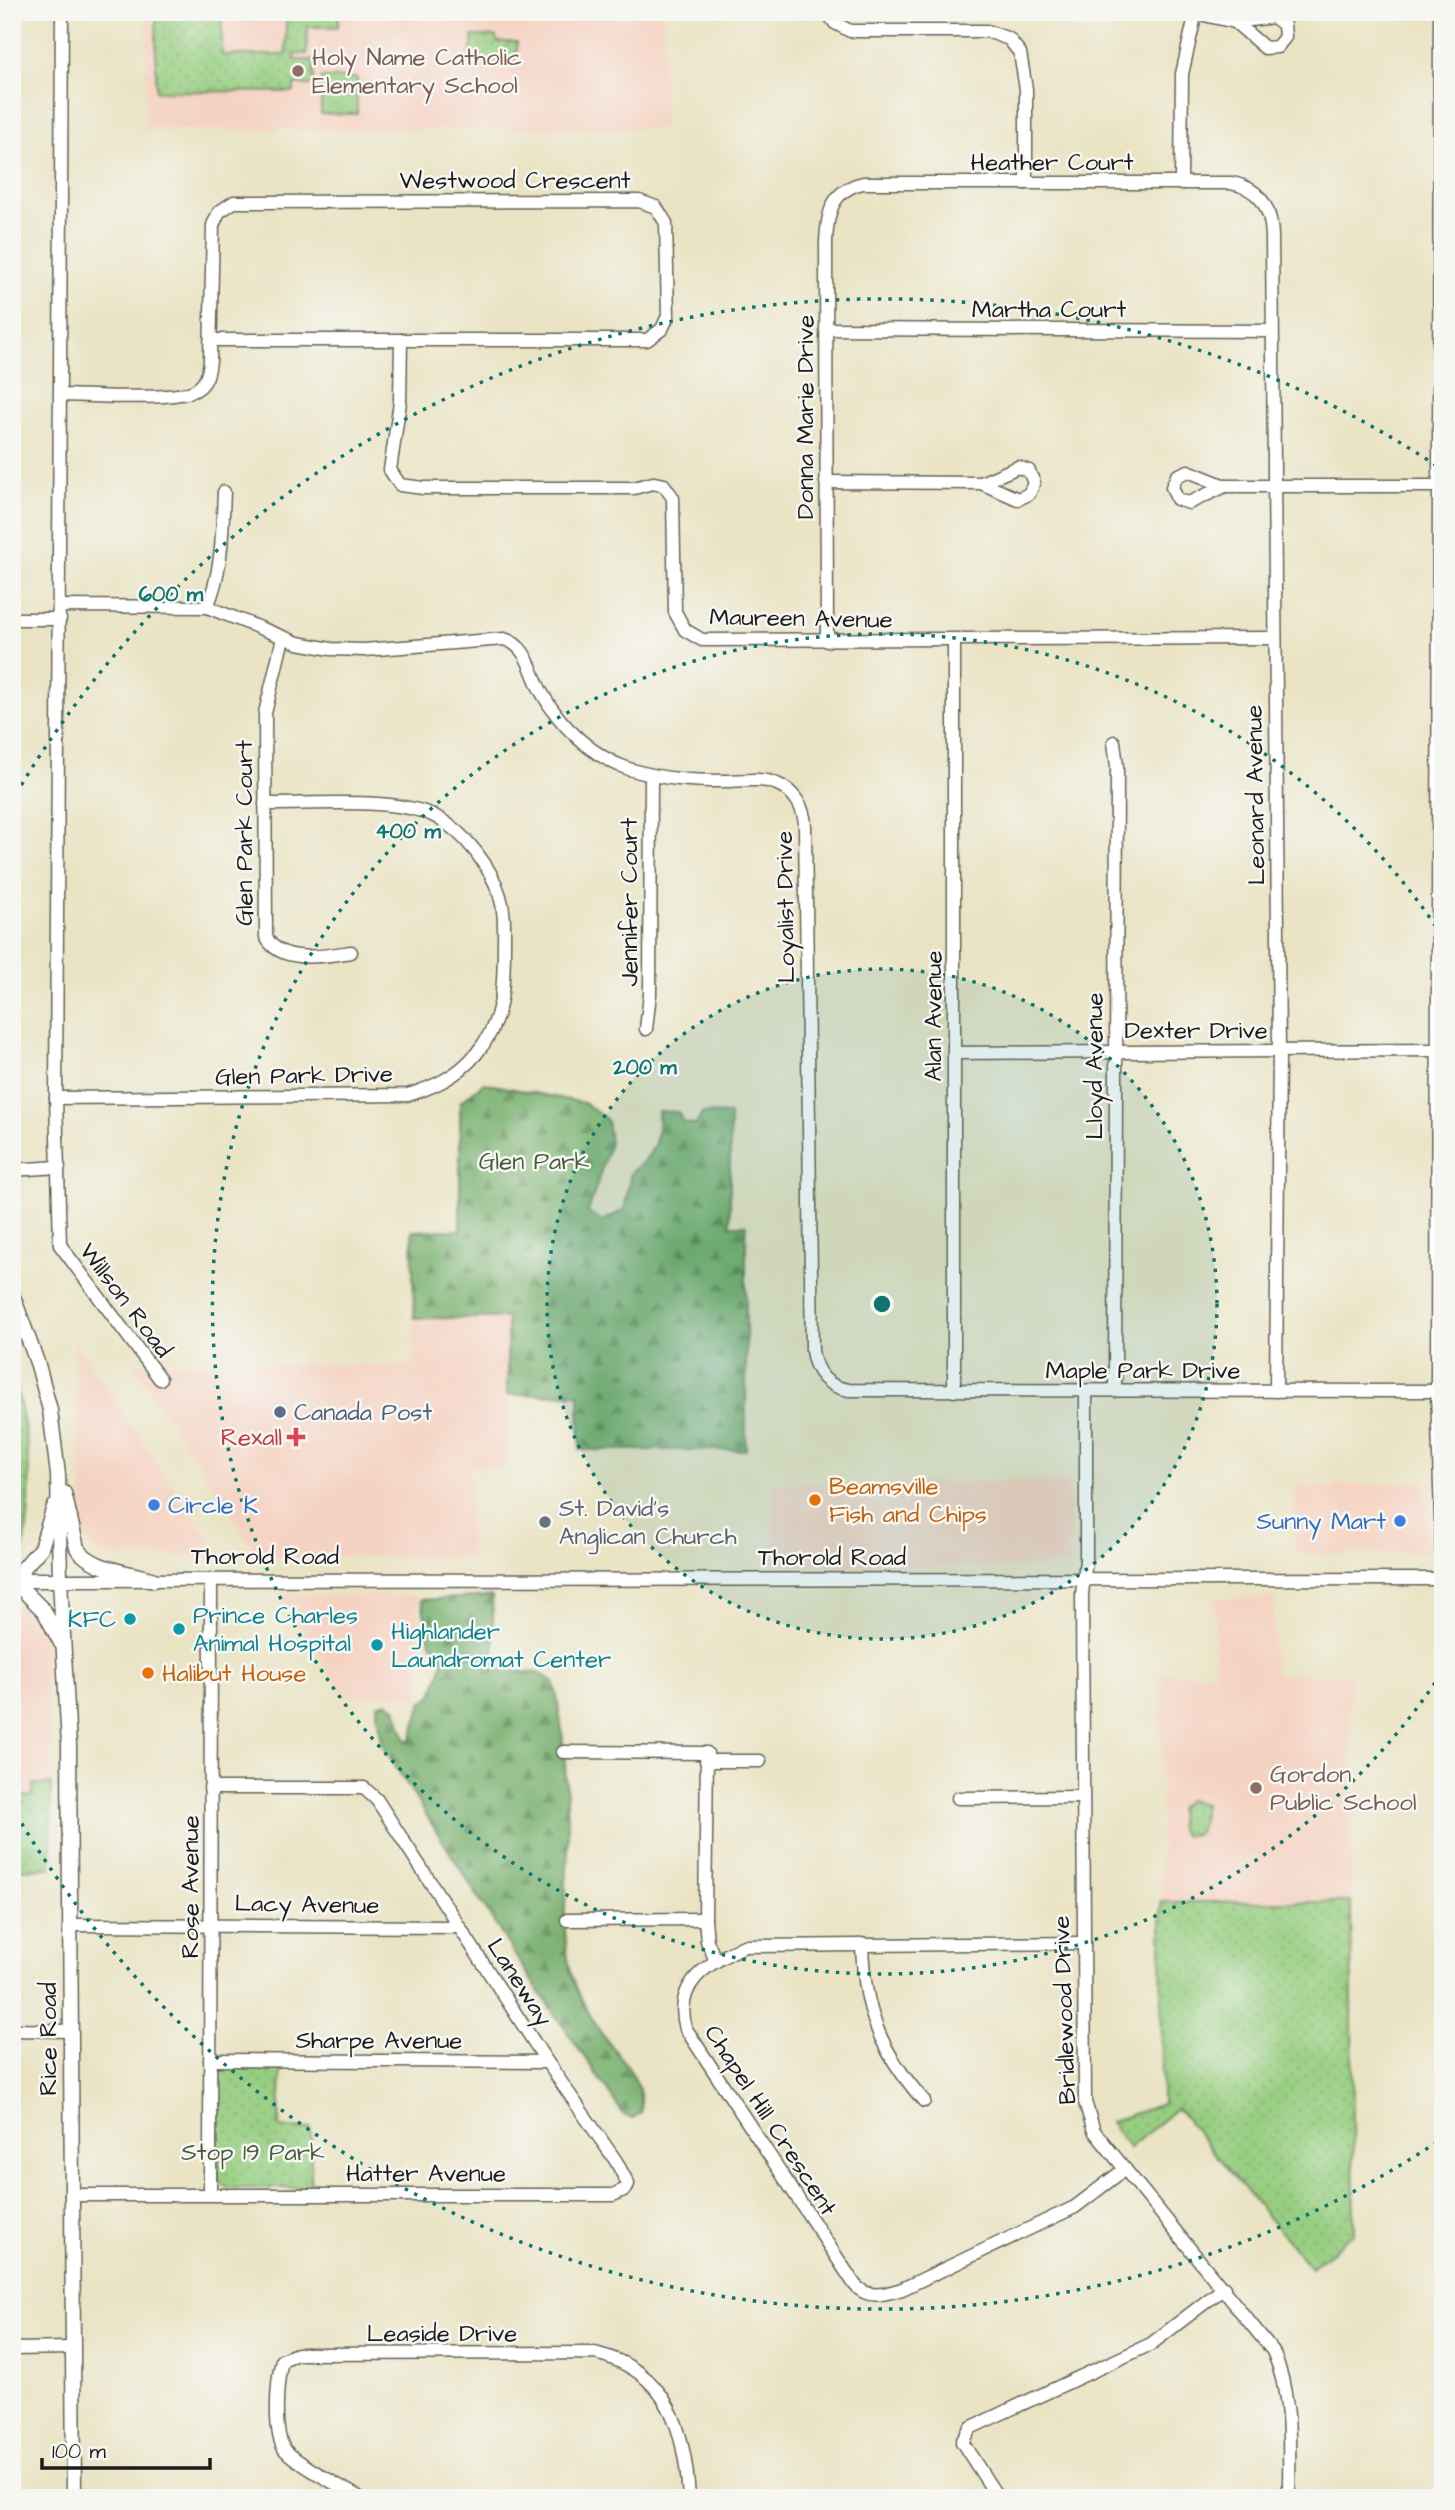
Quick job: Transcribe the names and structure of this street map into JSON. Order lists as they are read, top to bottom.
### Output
{
  "streets": {
    "main road": ["Thorold Road", "Rice Road"],
    "street": [
      "Heather Court",
      "Westwood Crescent",
      "Martha Court",
      "Donna Marie Drive",
      "Maureen Avenue",
      "Leonard Avenue",
      "Glen Park Court",
      "Jennifer Court",
      "Loyalist Drive",
      "Alan Avenue",
      "Dexter Drive",
      "Lloyd Avenue",
      "Glen Park Drive",
      "Willson Road",
      "Maple Park Drive",
      "Rose Avenue",
      "Lacy Avenue",
      "Laneway",
      "Bridlewood Drive",
      "Sharpe Avenue",
      "Chapel Hill Crescent",
      "Hatter Avenue",
      "Leaside Drive"
    ]
  },
  "crossings": [
    ["Heather Court", "Donna Marie Drive"],
    ["Heather Court", "Leonard Avenue"],
    ["Westwood Crescent", "Maureen Avenue"],
    ["Martha Court", "Donna Marie Drive"],
    ["Martha Court", "Leonard Avenue"],
    ["Donna Marie Drive", "Maureen Avenue"],
    ["Maureen Avenue", "Leonard Avenue"],
    ["Maureen Avenue", "Alan Avenue"],
    ["Leonard Avenue", "Dexter Drive"],
    ["Leonard Avenue", "Maple Park Drive"],
    ["Glen Park Court", "Loyalist Drive"],
    ["Glen Park Court", "Glen Park Drive"],
    ["Jennifer Court", "Loyalist Drive"],
    ["Loyalist Drive", "Maple Park Drive"],
    ["Alan Avenue", "Dexter Drive"],
    ["Alan Avenue", "Maple Park Drive"],
    ["Dexter Drive", "Lloyd Avenue"],
    ["Lloyd Avenue", "Maple Park Drive"],
    ["Thorold Road", "Rose Avenue"],
    ["Thorold Road", "Bridlewood Drive"],
    ["Thorold Road", "Rice Road"],
    ["Rose Avenue", "Lacy Avenue"],
    ["Rose Avenue", "Laneway"],
    ["Rose Avenue", "Sharpe Avenue"],
    ["Rose Avenue", "Hatter Avenue"],
    ["Lacy Avenue", "Laneway"],
    ["Lacy Avenue", "Rice Road"],
    ["Laneway", "Sharpe Avenue"],
    ["Laneway", "Hatter Avenue"],
    ["Bridlewood Drive", "Chapel Hill Crescent"],
    ["Rice Road", "Hatter Avenue"]
  ],
  "parks": ["Glen Park", "Stop 19 Park"],
  "places": {
    "other": [
      "Holy Name Catholic Elementary School",
      "Canada Post",
      "Beamsville Fish and Chips",
      "Circle K",
      "Sunny Mart",
      "St. David's Anglican Church",
      "KFC",
      "Prince Charles Animal Hospital",
      "Highlander Laundromat Center",
      "Halibut House",
      "Gordon Public School"
    ],
    "health": ["Rexall"]
  },
  "scale_bar": "100 m",
  "rings": ["600 m", "400 m", "200 m"]
}
